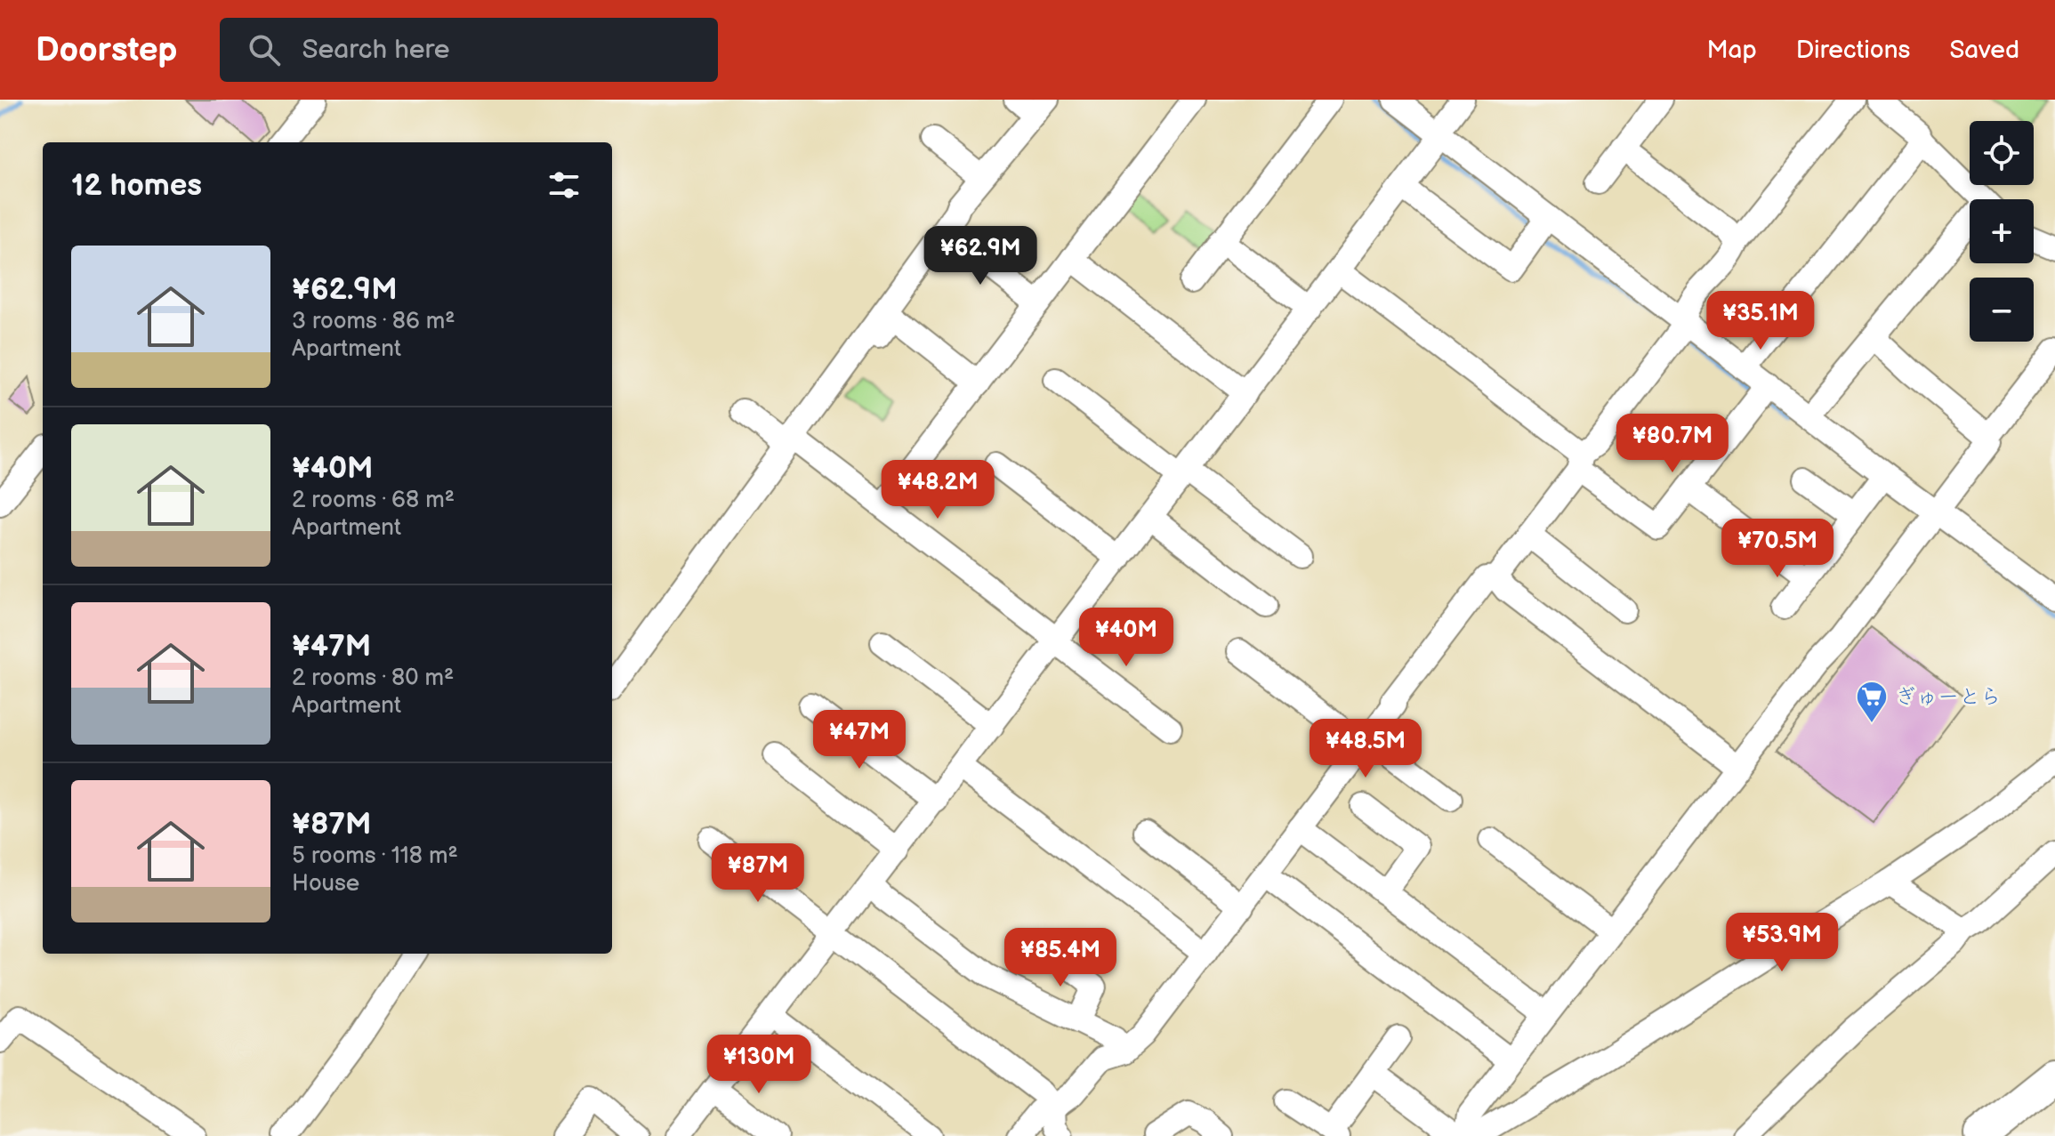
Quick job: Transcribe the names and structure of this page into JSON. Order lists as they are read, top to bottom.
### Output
{
  "places": {
    "supermarket": ["ぎゅーとら"]
  },
  "page": {
    "header": "Doorstep",
    "search": "Search here",
    "nav": ["Map", "Directions", "Saved"],
    "map_buttons": ["+", "−"],
    "heading": "12 homes",
    "price": [
      "¥62.9M",
      "¥35.1M",
      "¥80.7M",
      "¥48.2M",
      "¥70.5M",
      "¥40M",
      "¥47M",
      "¥48.5M",
      "¥87M",
      "¥53.9M",
      "¥85.4M",
      "¥130M"
    ],
    "list": [
      {
        "name": "¥62.9M",
        "note": "3 rooms · 86 m² · Apartment"
      },
      {
        "name": "¥40M",
        "note": "2 rooms · 68 m² · Apartment"
      },
      {
        "name": "¥47M",
        "note": "2 rooms · 80 m² · Apartment"
      },
      {
        "name": "¥87M",
        "note": "5 rooms · 118 m² · House"
      }
    ]
  }
}
